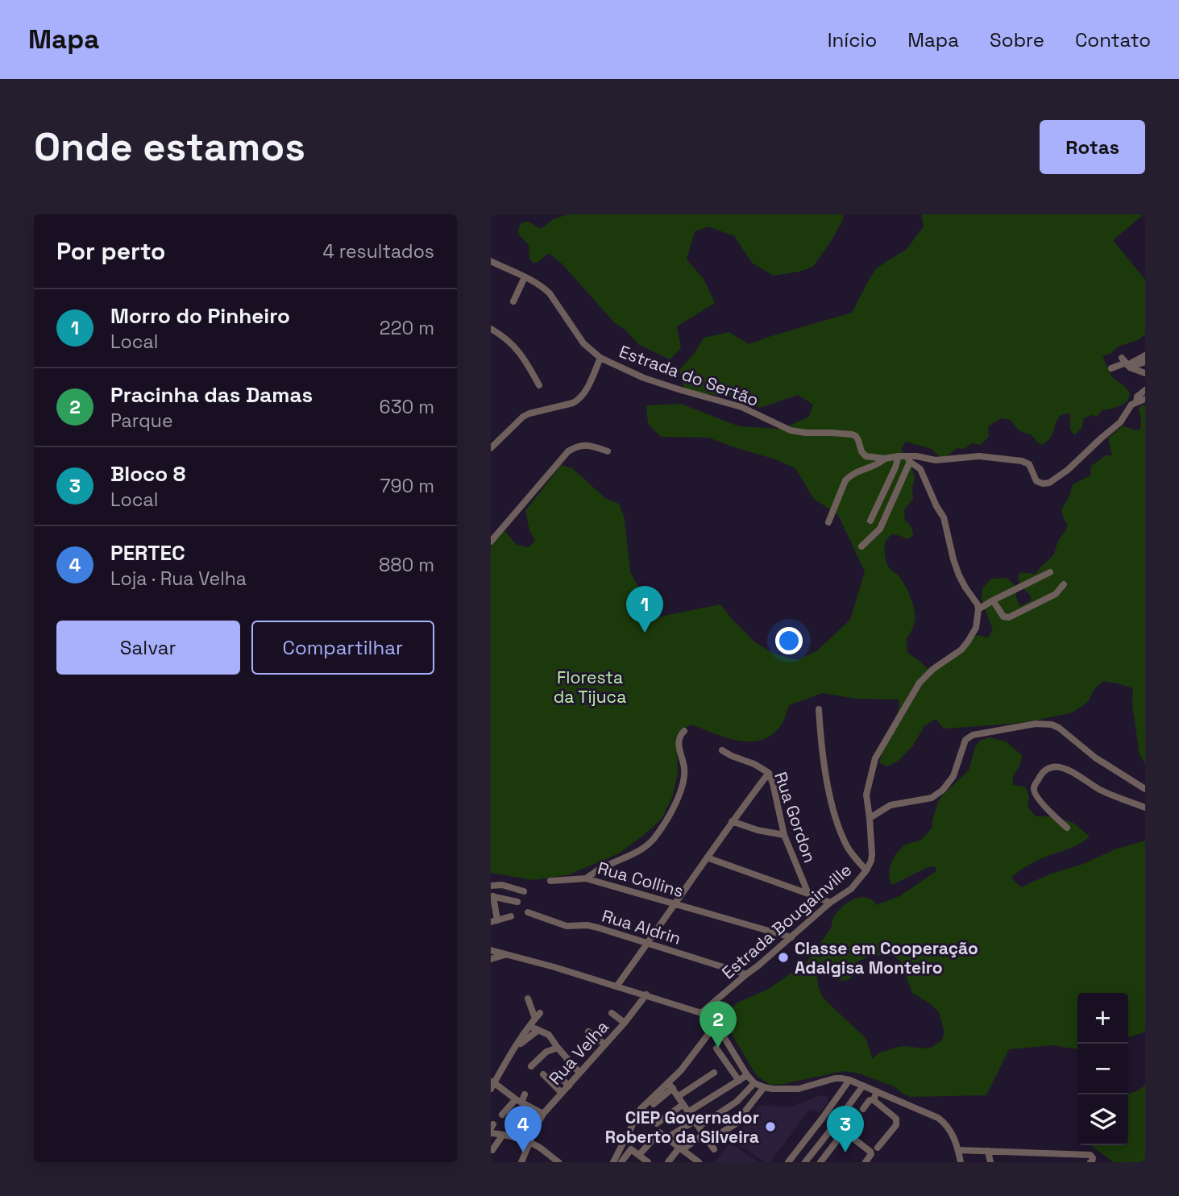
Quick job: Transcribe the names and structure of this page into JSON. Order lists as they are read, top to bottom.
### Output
{
  "streets": {
    "street": [
      "Estrada do Sertão",
      "Rua Gordon",
      "Rua Collins",
      "Estrada Bougainville",
      "Rua Aldrin",
      "Rua Velha"
    ]
  },
  "crossings": [
    ["Rua Collins", "Estrada Bougainville"],
    ["Estrada Bougainville", "Rua Aldrin"]
  ],
  "parks": ["Floresta da Tijuca"],
  "places": ["Classe em Cooperação Adalgisa Monteiro", "CIEP Governador Roberto da Silveira"],
  "page": {
    "header": "Mapa",
    "nav": [
      "Início",
      "Mapa",
      "Sobre",
      "Contato"
    ],
    "buttons": [
      "Rotas",
      ["Salvar", "Compartilhar"]
    ],
    "title": "Onde estamos",
    "heading": ["Por perto", "4 resultados"],
    "list": [
      {
        "mark": "1",
        "name": "Morro do Pinheiro",
        "note": "Local",
        "value": "220 m"
      },
      {
        "mark": "2",
        "name": "Pracinha das Damas",
        "note": "Parque",
        "value": "630 m"
      },
      {
        "mark": "3",
        "name": "Bloco 8",
        "note": "Local",
        "value": "790 m"
      },
      {
        "mark": "4",
        "name": "PERTEC",
        "note": "Loja · Rua Velha",
        "value": "880 m"
      }
    ],
    "pins": [
      "1",
      "2",
      "3",
      "4"
    ],
    "map_buttons": ["+", "−"]
  }
}
